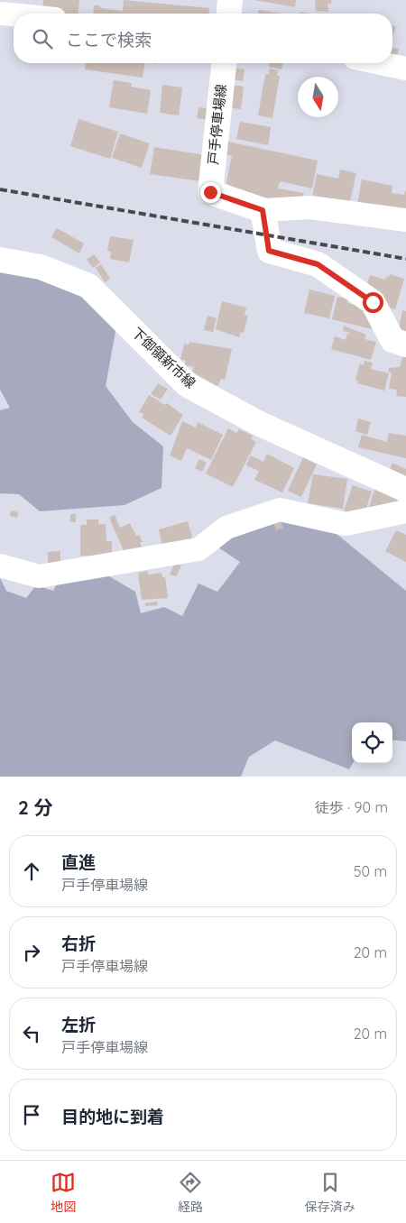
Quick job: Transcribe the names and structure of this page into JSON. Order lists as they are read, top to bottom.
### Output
{
  "streets": {
    "main road": ["戸手停車場線", "下御領新市線"]
  },
  "north": "bottom",
  "page": {
    "search": "ここで検索",
    "heading": ["2 分", "徒歩 · 90 m"],
    "list": [
      ["直進", "戸手停車場線", "50 m"],
      ["右折", "戸手停車場線", "20 m"],
      ["左折", "戸手停車場線", "20 m"],
      "目的地に到着"
    ],
    "nav": ["地図", "経路", "保存済み"]
  }
}
